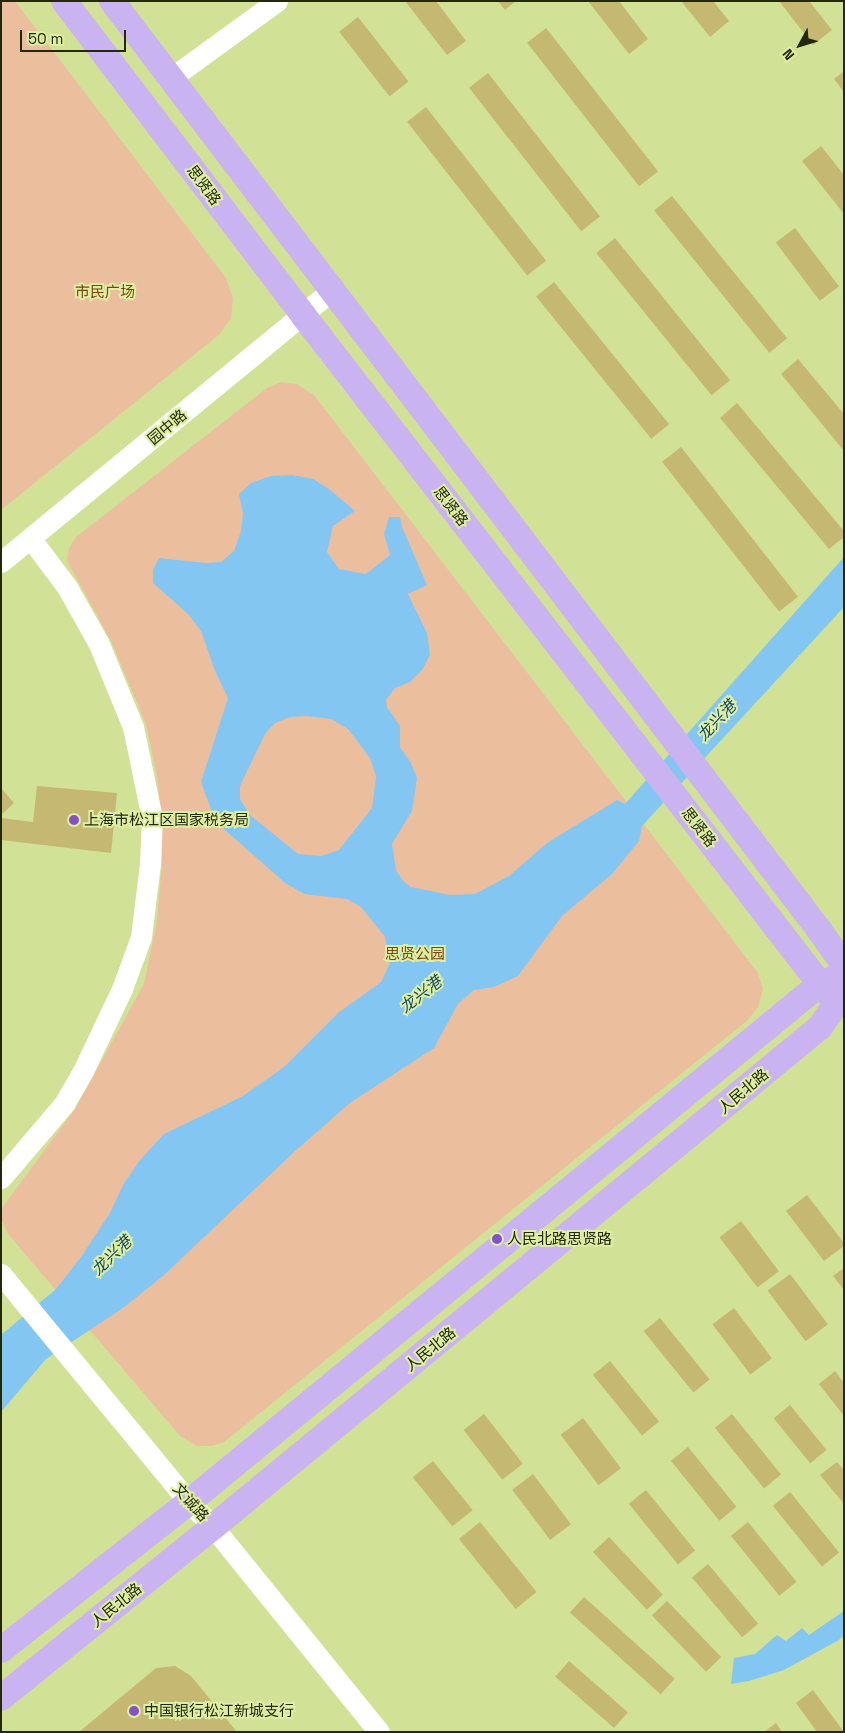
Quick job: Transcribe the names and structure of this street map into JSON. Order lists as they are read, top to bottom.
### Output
{
  "streets": {
    "main road": ["思贤路", "人民北路"],
    "street": ["园中路", "文诚路"]
  },
  "crossings": [
    ["思贤路", "园中路"],
    ["思贤路", "人民北路"],
    ["人民北路", "文诚路"]
  ],
  "water": ["龙兴港"],
  "parks": ["市民广场", "思贤公园"],
  "places": ["上海市松江区国家税务局", "人民北路思贤路", "中国银行松江新城支行"],
  "scale_bar": "50 m",
  "north": "bottom left"
}
